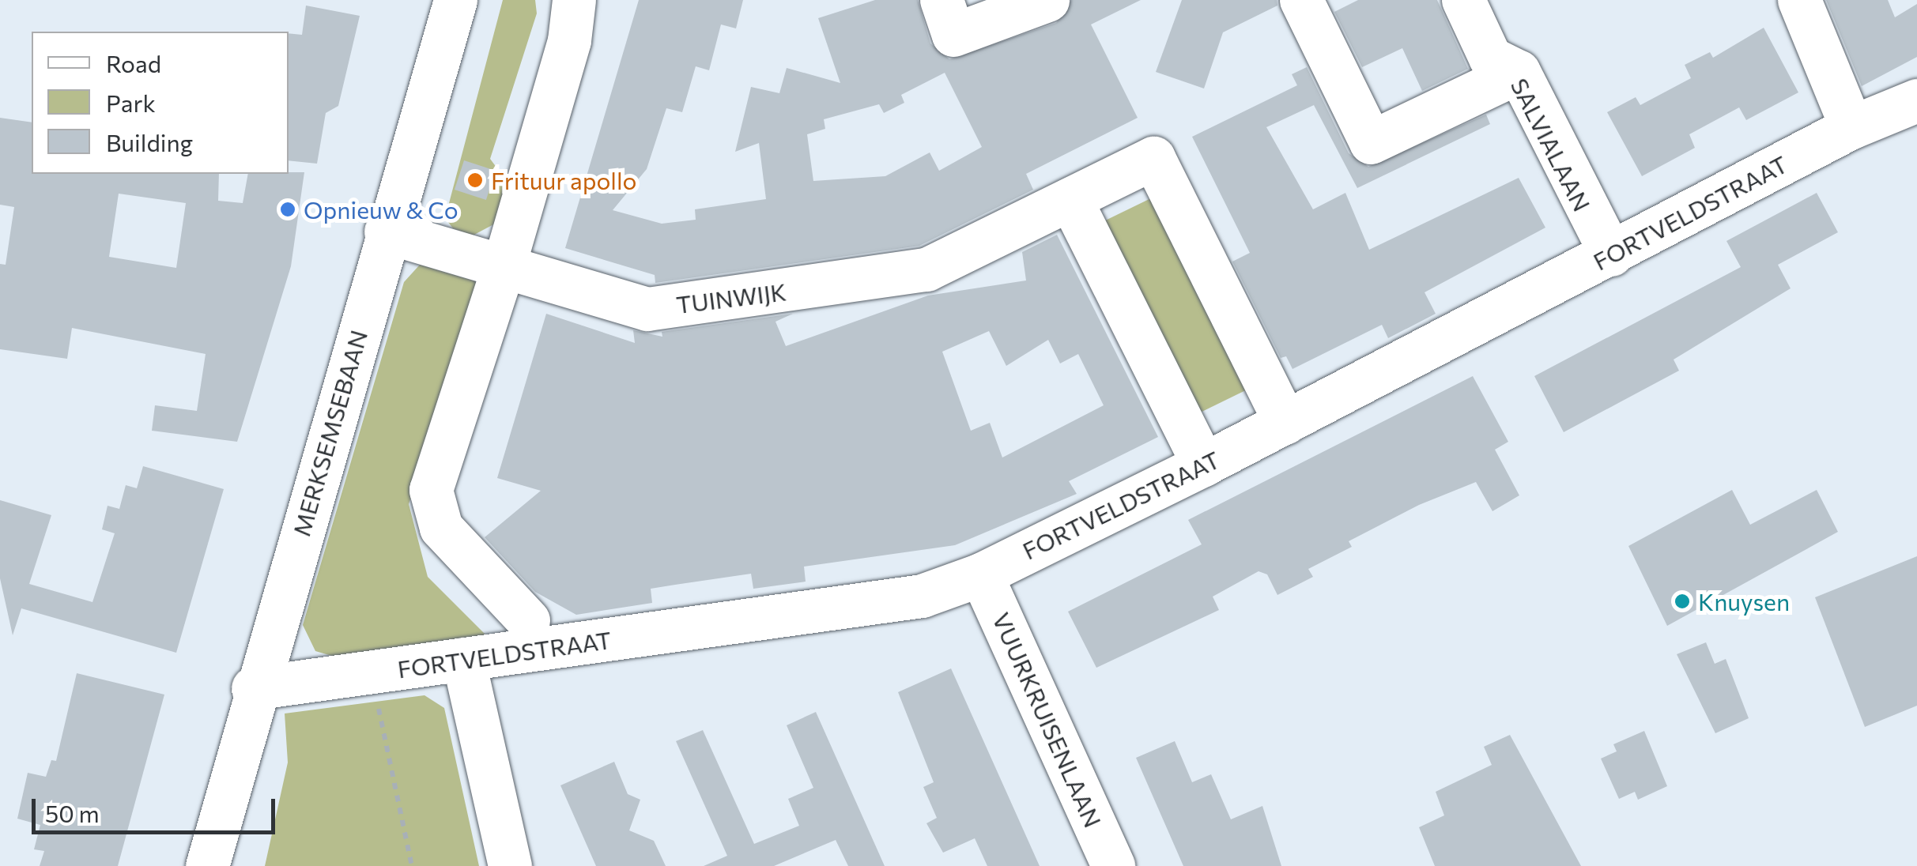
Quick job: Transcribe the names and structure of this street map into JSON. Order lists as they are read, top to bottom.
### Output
{
  "streets": {
    "street": [
      "SALVIALAAN",
      "FORTVELDSTRAAT",
      "TUINWIJK",
      "MERKSEMSEBAAN",
      "VUURKRUISENLAAN"
    ]
  },
  "crossings": [
    ["SALVIALAAN", "FORTVELDSTRAAT"],
    ["FORTVELDSTRAAT", "TUINWIJK"],
    ["FORTVELDSTRAAT", "MERKSEMSEBAAN"],
    ["FORTVELDSTRAAT", "VUURKRUISENLAAN"],
    ["TUINWIJK", "MERKSEMSEBAAN"]
  ],
  "places": ["Frituur apollo", "Opnieuw & Co", "Knuysen"],
  "legend": ["Road", "Park", "Building"],
  "scale_bar": "50 m"
}
